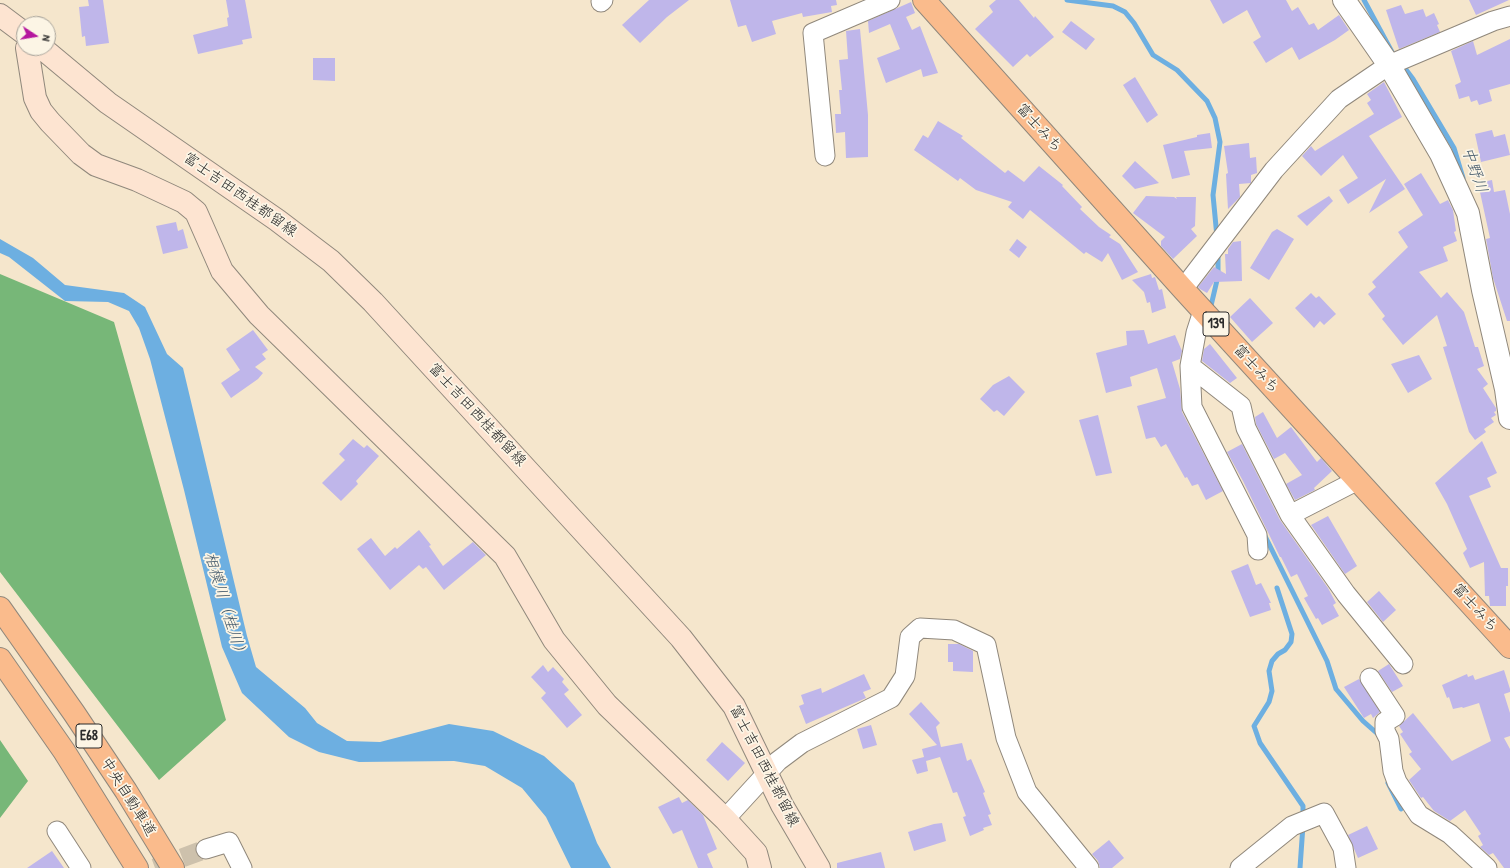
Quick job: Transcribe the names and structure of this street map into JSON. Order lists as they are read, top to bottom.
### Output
{
  "streets": {
    "highway": [
      "富士みち",
      "139",
      "E68",
      "中央自動車道"
    ],
    "main road": ["富士吉田西桂都留線"]
  },
  "water": ["中野川", "相模川（桂川）"],
  "north": "right"
}
